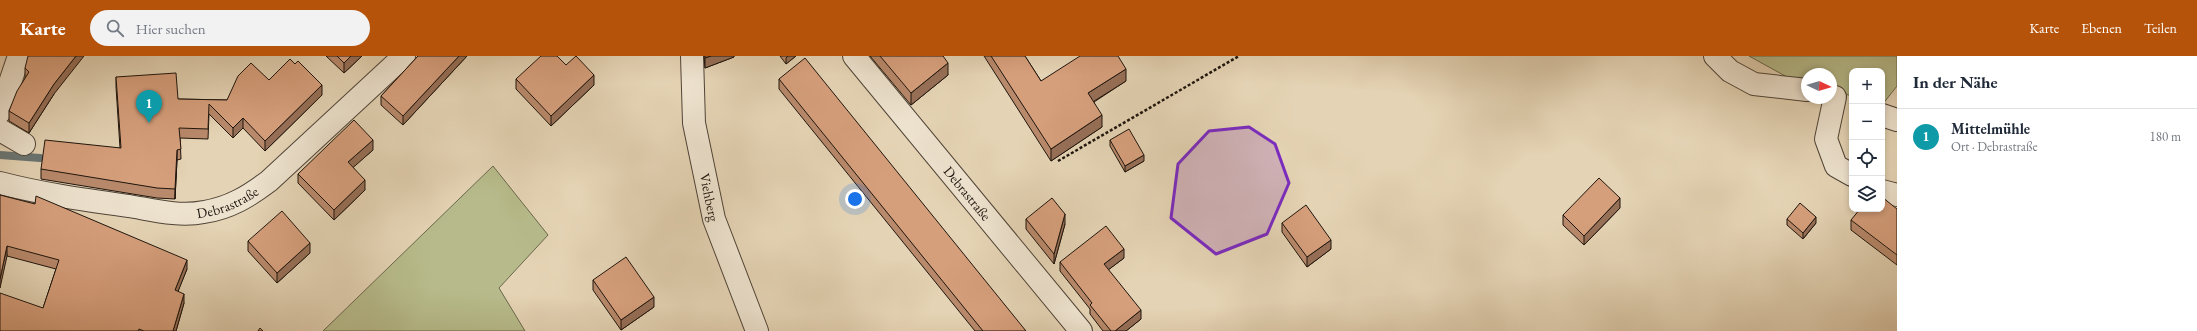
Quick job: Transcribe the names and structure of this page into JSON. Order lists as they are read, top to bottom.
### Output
{
  "streets": {
    "street": ["Debrastraße", "Viehberg"]
  },
  "north": "right",
  "page": {
    "header": "Karte",
    "search": "Hier suchen",
    "nav": ["Karte", "Ebenen", "Teilen"],
    "heading": "In der Nähe",
    "map_buttons": ["+", "−"],
    "pins": "1",
    "list": [
      {
        "mark": "1",
        "name": "Mittelmühle",
        "note": "Ort · Debrastraße",
        "value": "180 m"
      }
    ]
  }
}
